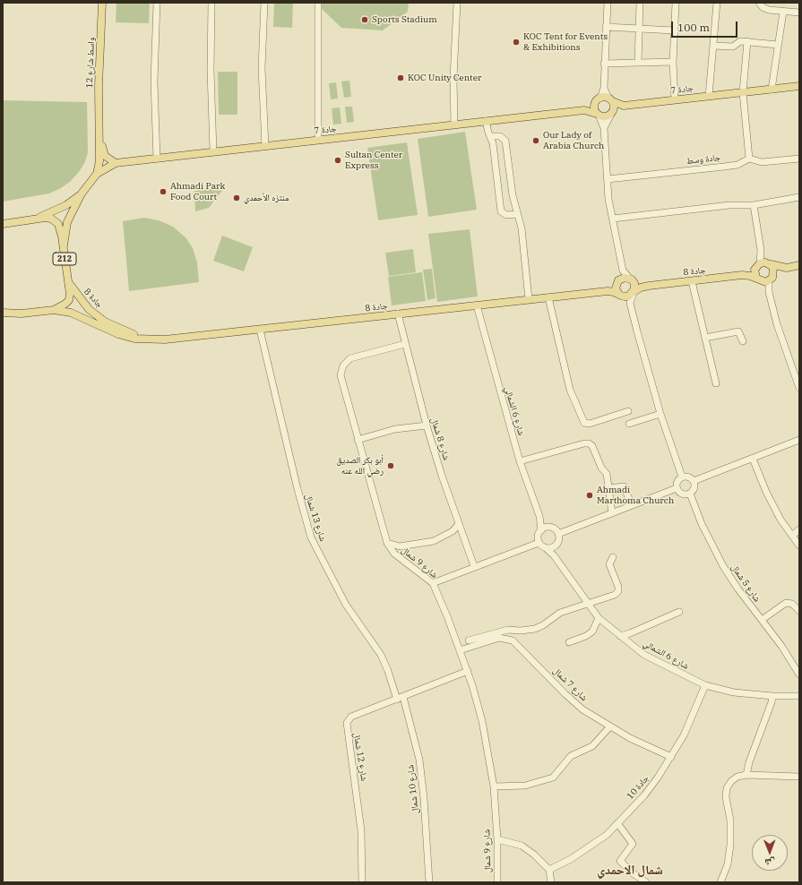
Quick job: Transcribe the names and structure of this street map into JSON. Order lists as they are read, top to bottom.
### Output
{
  "streets": {
    "main road": [
      "واسط شارع 12",
      "جادة 7",
      "212",
      "جادة 8"
    ],
    "street": [
      "جادة وسط",
      "شارع 6 الشمالي",
      "شارع 8 شمال",
      "شارع 13 شمال",
      "شارع 9 شمال",
      "شارع 5 شمال",
      "شارع 7 شمال",
      "شارع 12 شمال",
      "جادة 10",
      "شارع 10 شمال"
    ]
  },
  "crossings": [
    ["واسط شارع 12", "جادة 7"],
    ["جادة 7", "212"],
    ["212", "جادة 8"],
    ["جادة 8", "شارع 6 الشمالي"],
    ["جادة 8", "شارع 8 شمال"],
    ["جادة 8", "شارع 13 شمال"],
    ["شارع 6 الشمالي", "جادة 10"],
    ["شارع 8 شمال", "شارع 9 شمال"],
    ["شارع 13 شمال", "شارع 12 شمال"],
    ["شارع 9 شمال", "شارع 7 شمال"],
    ["شارع 9 شمال", "شارع 12 شمال"],
    ["شارع 7 شمال", "جادة 10"],
    ["شارع 12 شمال", "شارع 10 شمال"]
  ],
  "districts": ["شمال الاحمدي"],
  "places": [
    "Sports Stadium",
    "KOC Tent for Events & Exhibitions",
    "KOC Unity Center",
    "Our Lady of Arabia Church",
    "Sultan Center Express",
    "Ahmadi Park Food Court",
    "منتزه الأحمدي",
    "أبو بكر الصديق رضي الله عنه",
    "Ahmadi Marthoma Church"
  ],
  "scale_bar": "100 m",
  "north": "bottom"
}
